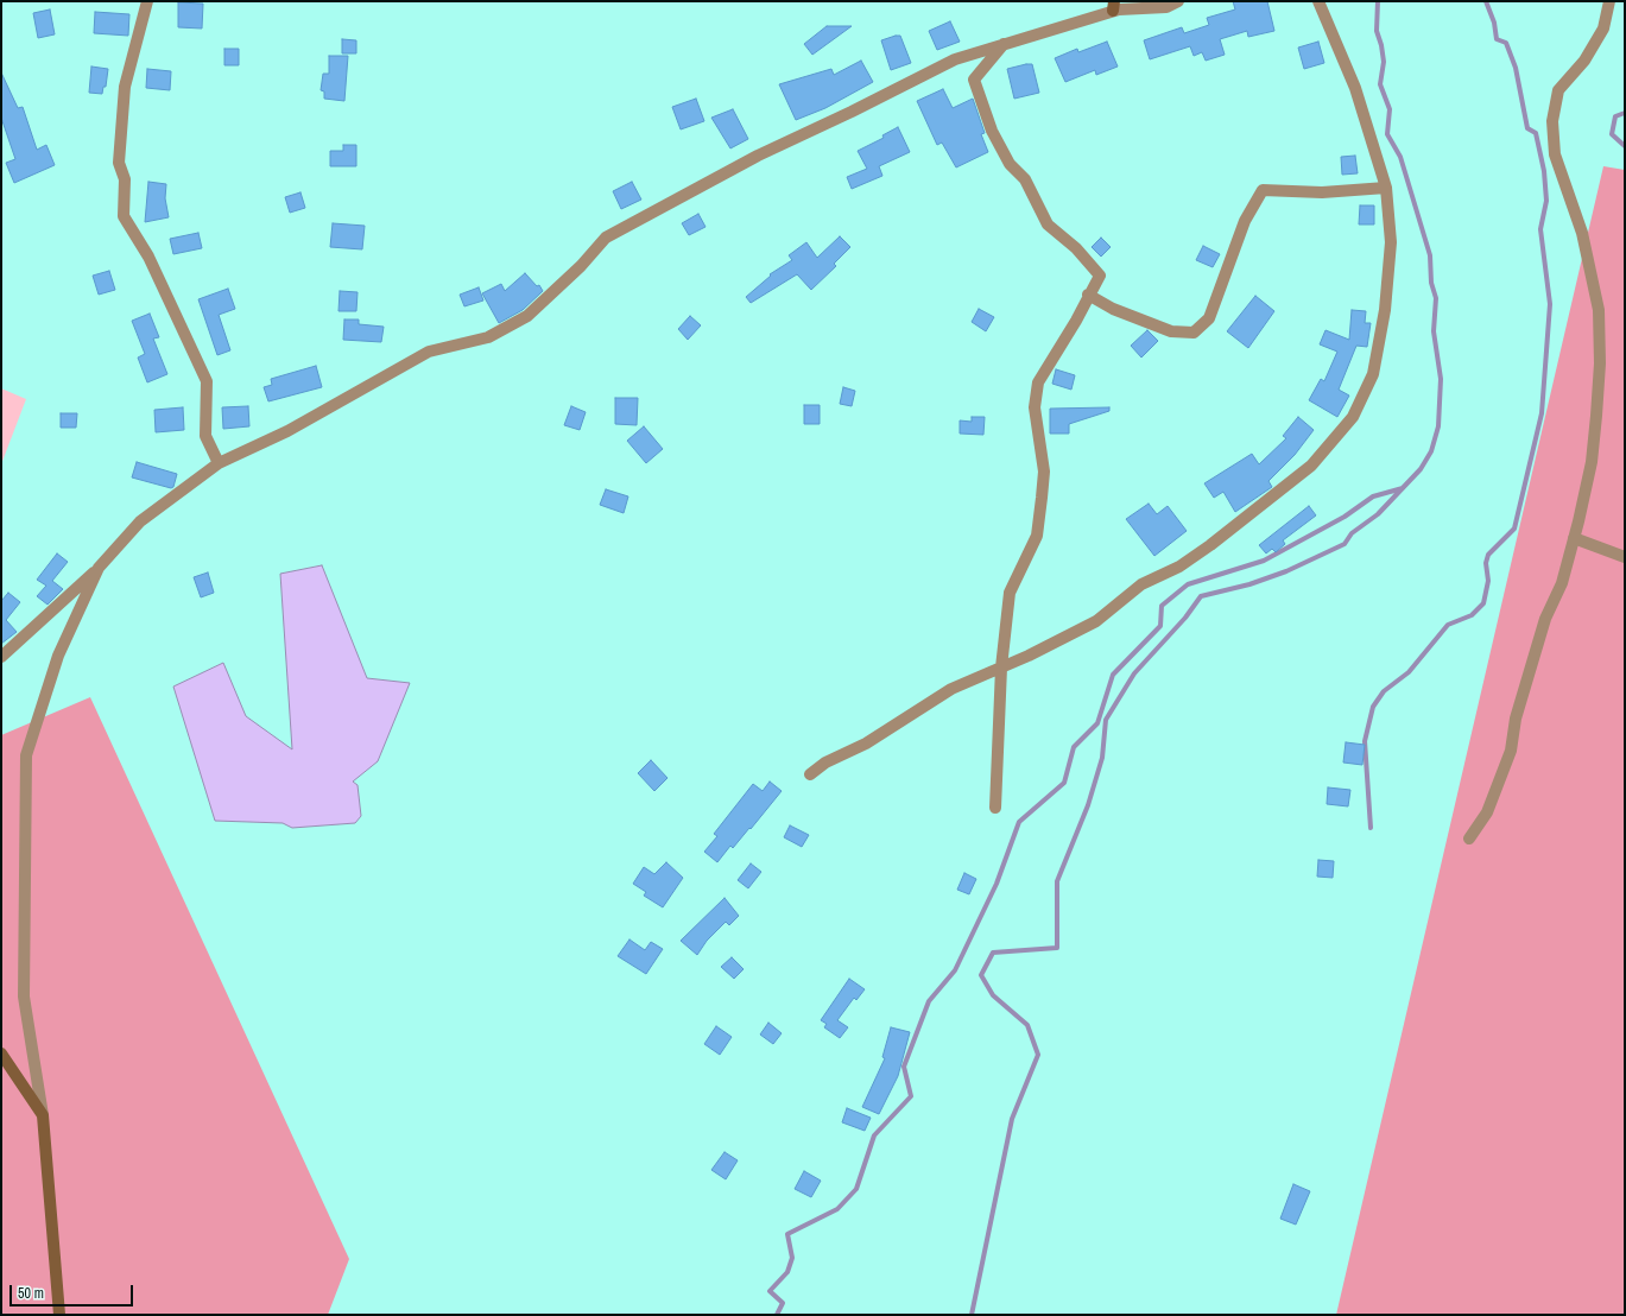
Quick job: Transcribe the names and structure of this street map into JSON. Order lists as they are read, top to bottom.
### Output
{
  "scale_bar": "50 m"
}
